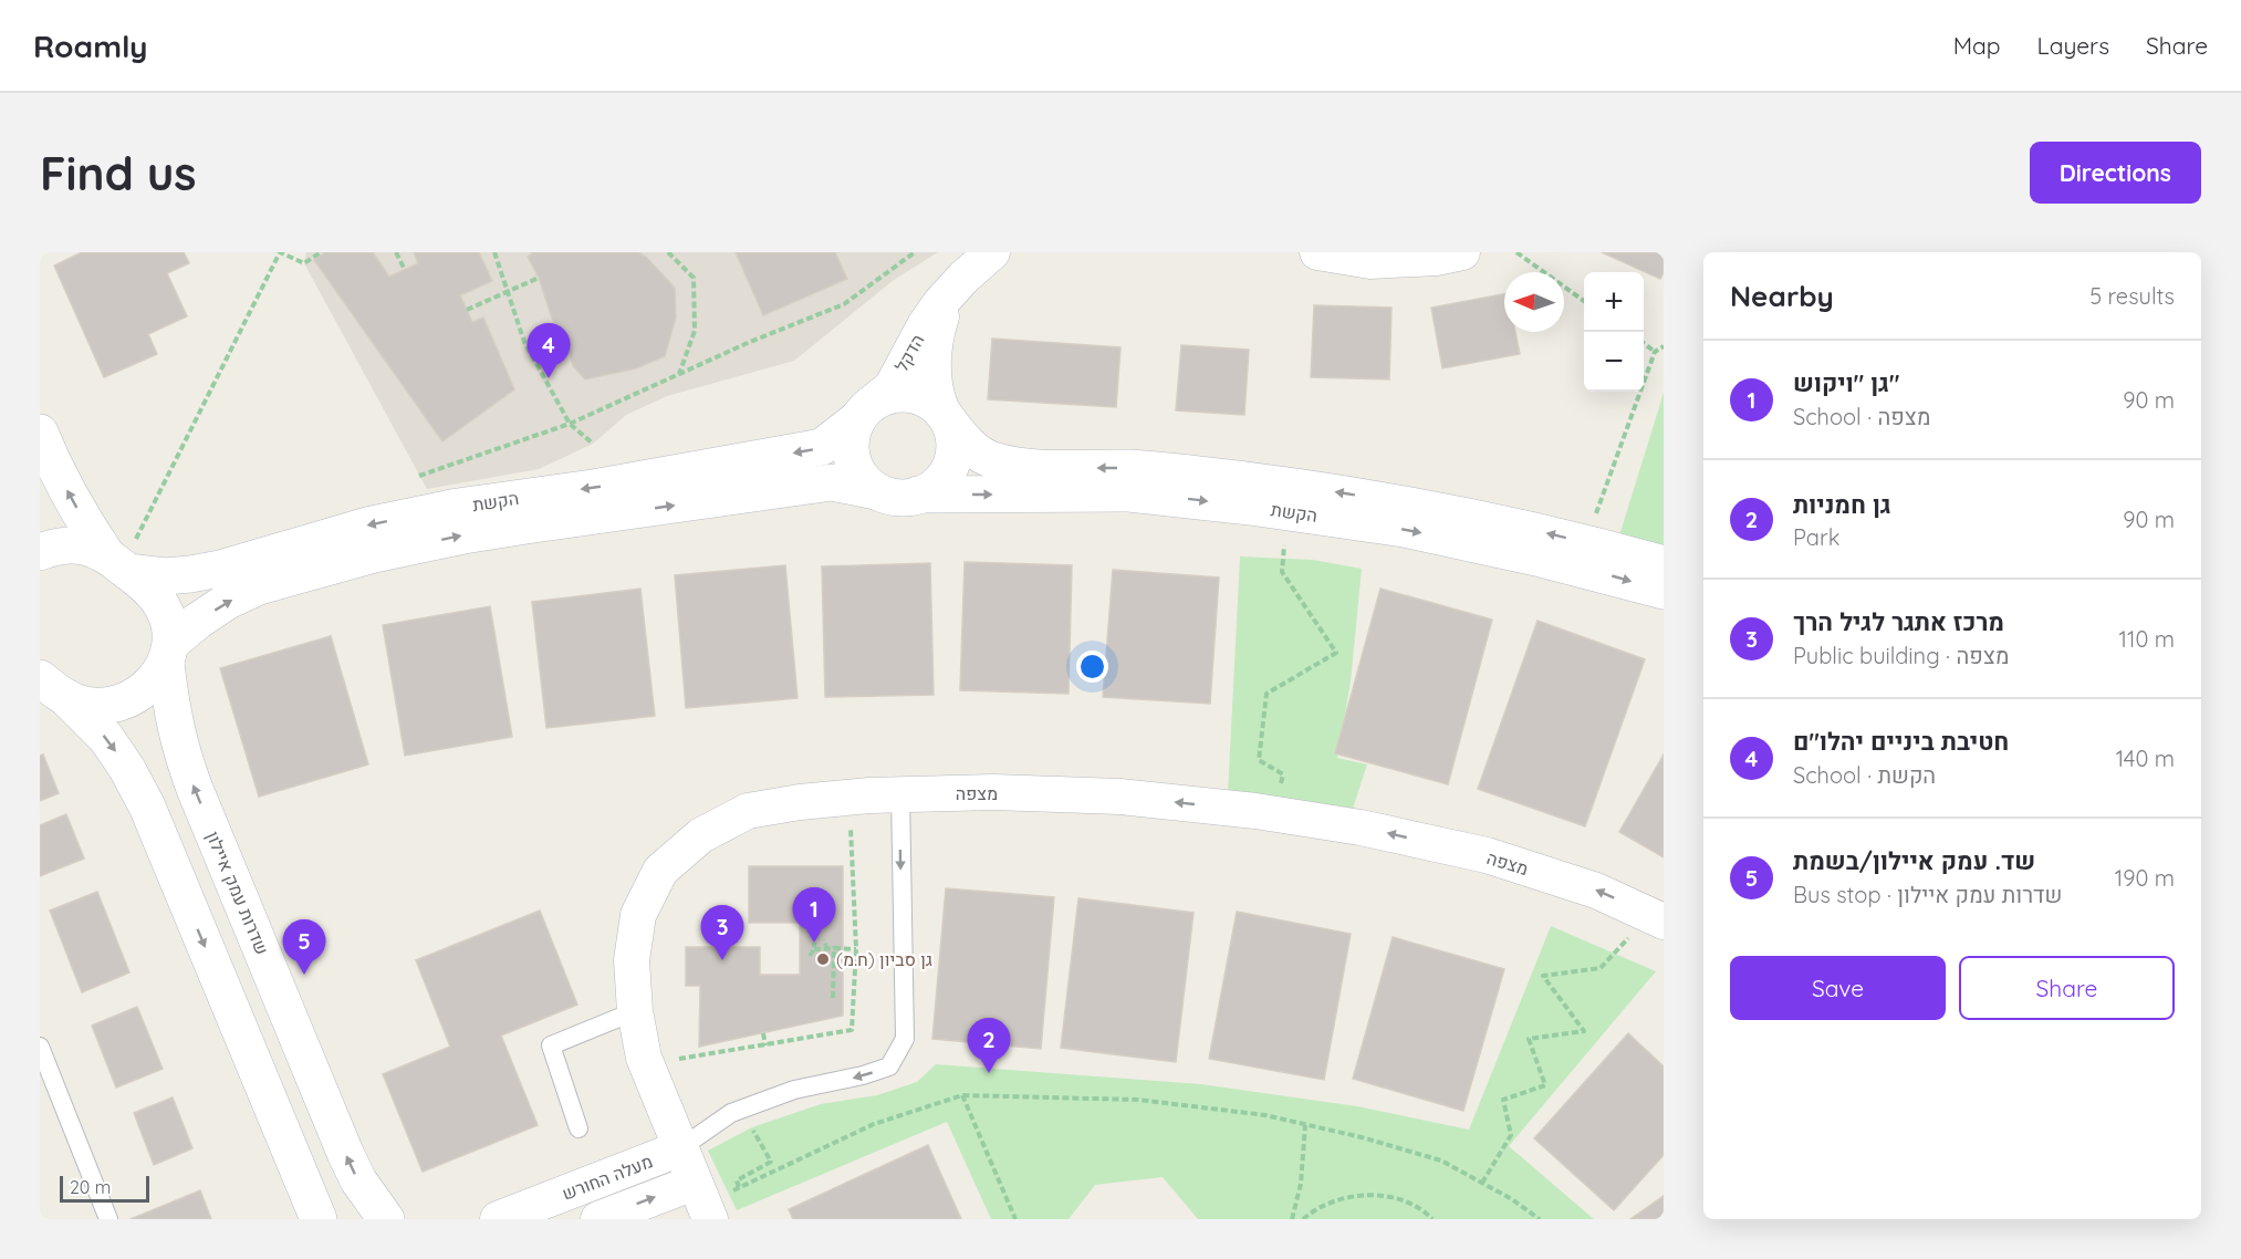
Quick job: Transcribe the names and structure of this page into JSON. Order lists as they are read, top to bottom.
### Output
{
  "streets": {
    "street": [
      "הדקל",
      "הקשת",
      "מצפה",
      "שדרות עמק איילון",
      "מעלה החורש"
    ]
  },
  "crossings": [
    ["הדקל", "הקשת"],
    ["הקשת", "שדרות עמק איילון"],
    ["מצפה", "מעלה החורש"]
  ],
  "one_way": ["מצפה"],
  "places": ["גן סביון (ח.מ)"],
  "scale_bar": "20 m",
  "north": "left",
  "page": {
    "header": "Roamly",
    "nav": ["Map", "Layers", "Share"],
    "buttons": [
      "Directions",
      ["Save", "Share"]
    ],
    "title": "Find us",
    "heading": ["Nearby", "5 results"],
    "map_buttons": ["+", "−"],
    "pins": [
      "4",
      "1",
      "3",
      "5",
      "2"
    ],
    "list": [
      {
        "mark": "1",
        "name": "גן \"ויקוש\"",
        "note": "School · מצפה",
        "value": "90 m"
      },
      {
        "mark": "2",
        "name": "גן חמניות",
        "note": "Park",
        "value": "90 m"
      },
      {
        "mark": "3",
        "name": "מרכז אתגר לגיל הרך",
        "note": "Public building · מצפה",
        "value": "110 m"
      },
      {
        "mark": "4",
        "name": "חטיבת ביניים יהלו\"ם",
        "note": "School · הקשת",
        "value": "140 m"
      },
      {
        "mark": "5",
        "name": "שד. עמק איילון/בשמת",
        "note": "Bus stop · שדרות עמק איילון",
        "value": "190 m"
      }
    ],
    "scale": "20 m"
  }
}
